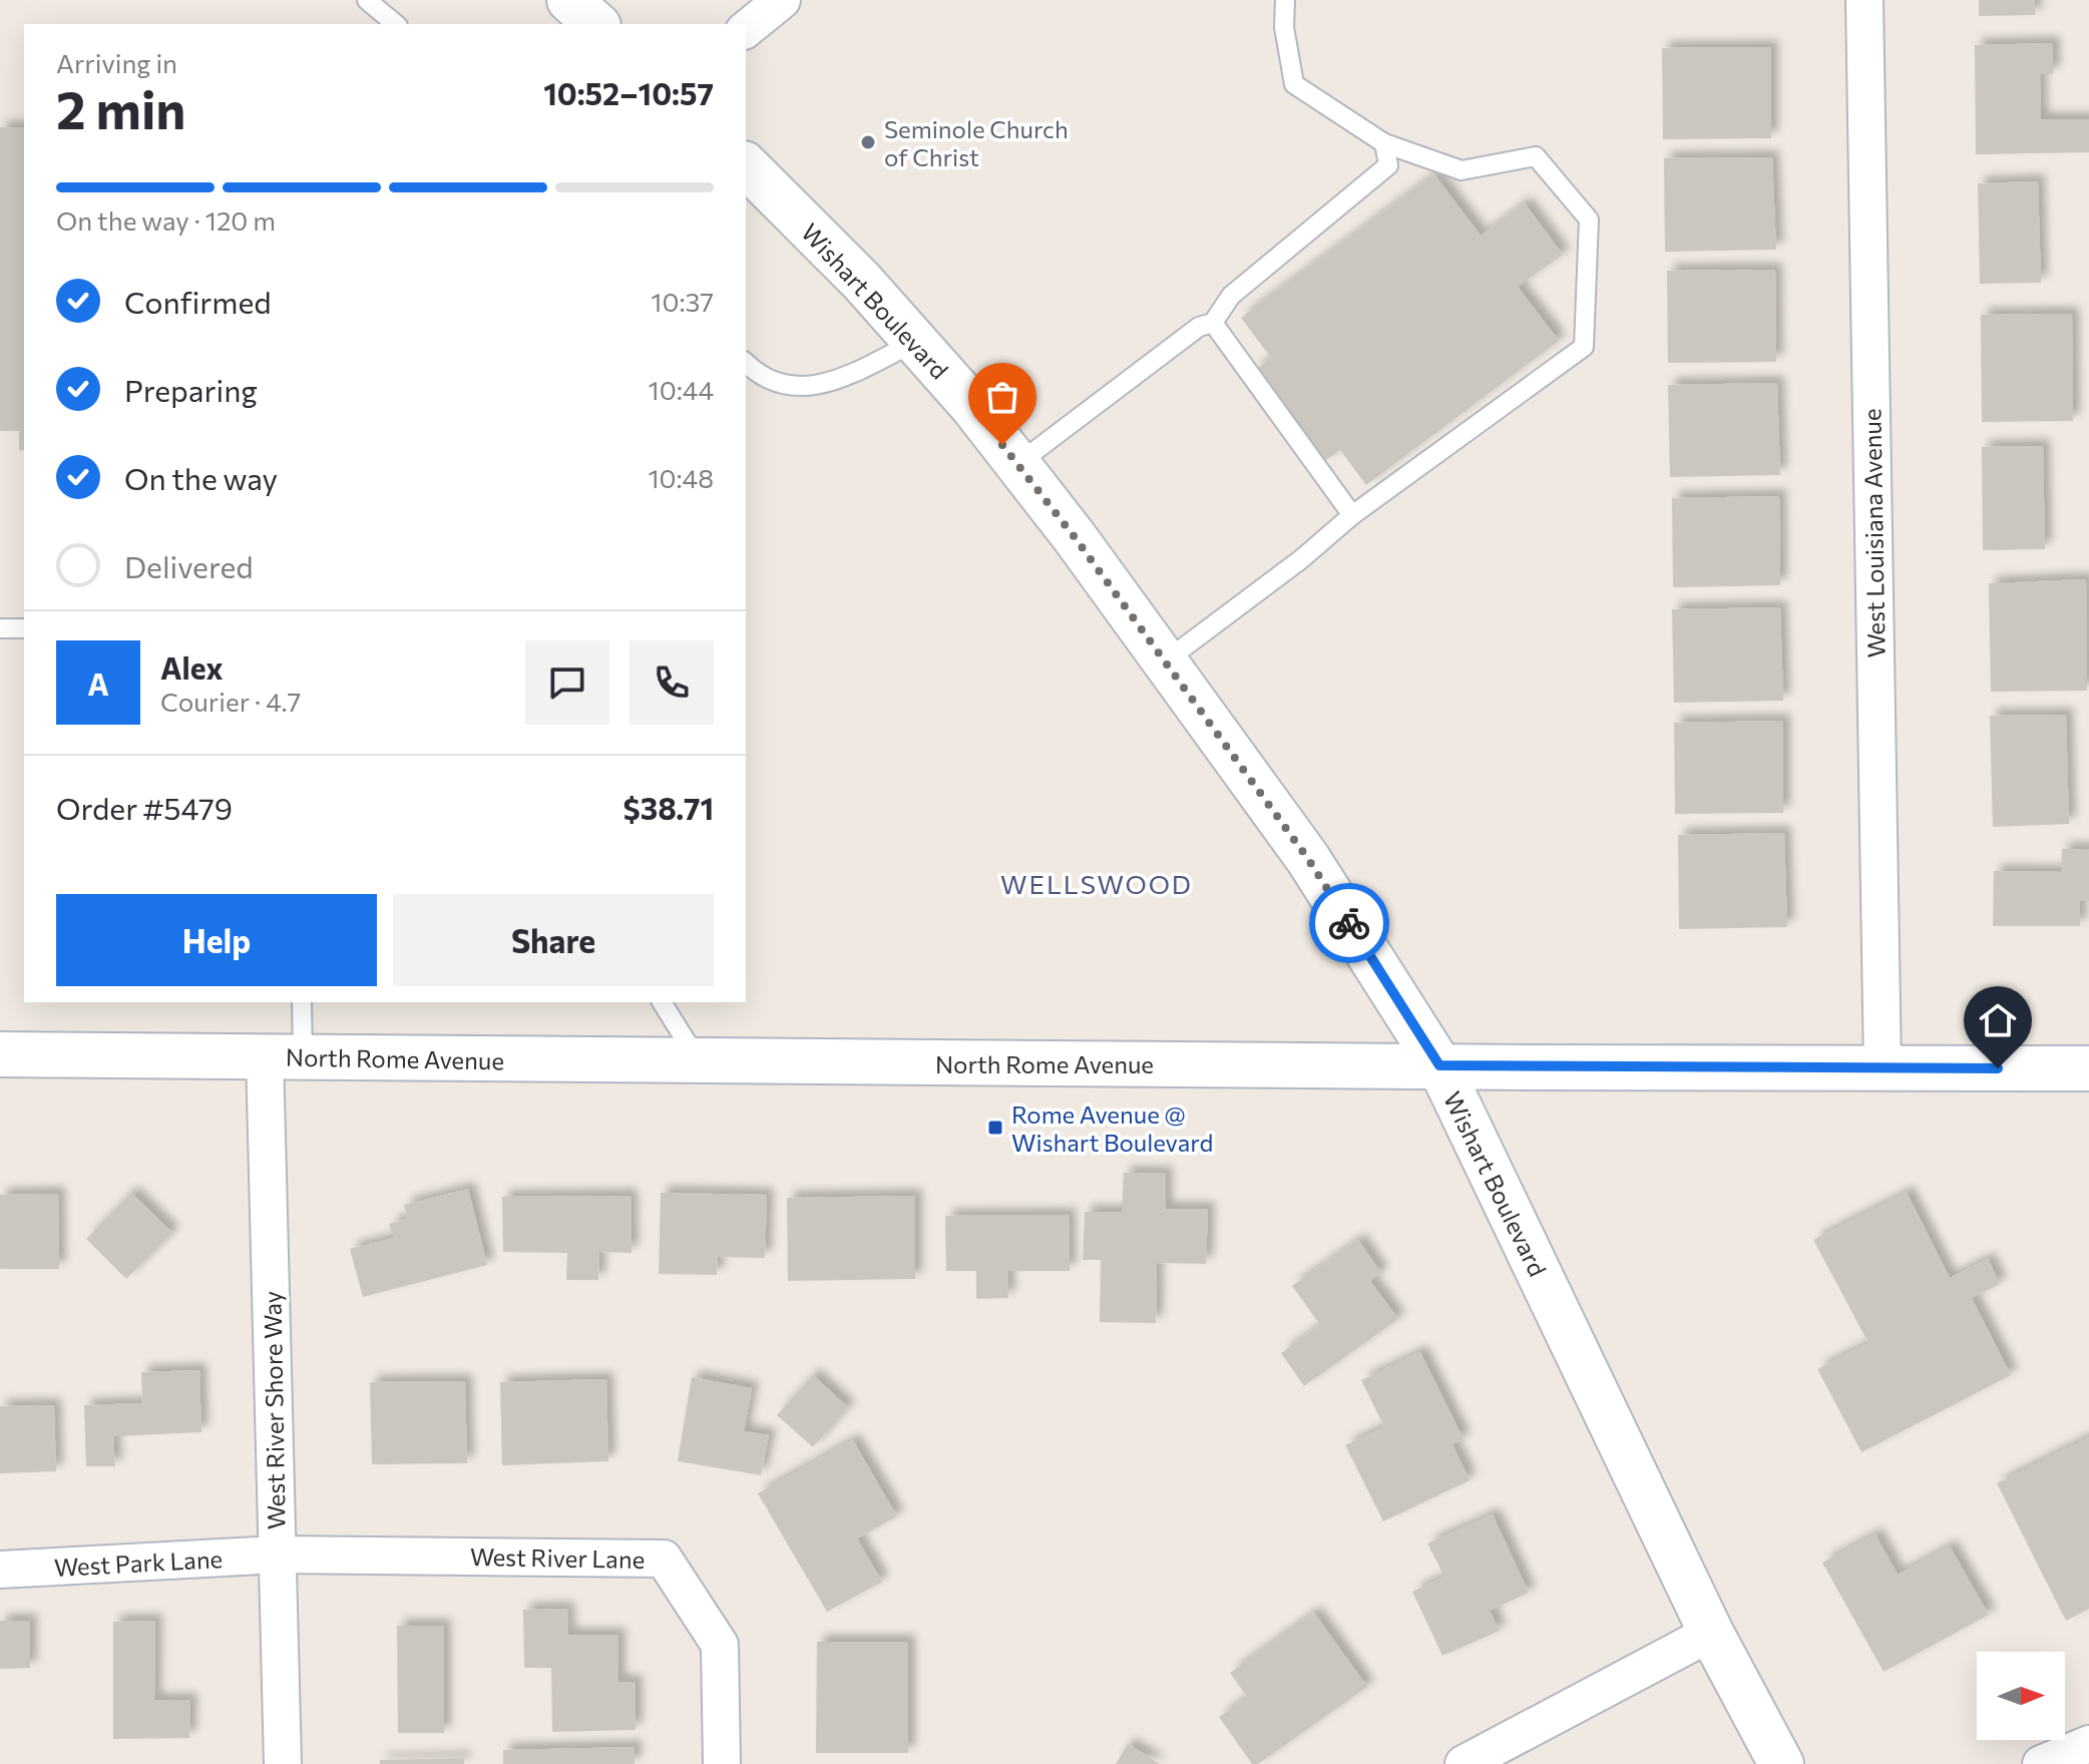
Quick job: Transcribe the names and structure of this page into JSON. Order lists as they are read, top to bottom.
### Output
{
  "streets": {
    "street": [
      "Wishart Boulevard",
      "West Louisiana Avenue",
      "North Rome Avenue",
      "West River Shore Way",
      "West River Lane",
      "West Park Lane"
    ]
  },
  "crossings": [
    ["Wishart Boulevard", "North Rome Avenue"],
    ["West Louisiana Avenue", "North Rome Avenue"],
    ["North Rome Avenue", "West River Shore Way"],
    ["West River Shore Way", "West River Lane"],
    ["West River Shore Way", "West Park Lane"],
    ["West River Lane", "West Park Lane"]
  ],
  "districts": ["WELLSWOOD"],
  "places": {
    "other": ["Seminole Church of Christ"],
    "transit": ["Rome Avenue @ Wishart Boulevard"]
  },
  "north": "right",
  "page": {
    "heading": ["2 min", "Arriving in", "10:52–10:57"],
    "panel": [
      "Alex",
      "Courier · 4.7",
      "Order #5479",
      "$38.71"
    ],
    "bar": "On the way · 120 m",
    "list": [
      ["Confirmed", "10:37"],
      ["Preparing", "10:44"],
      ["On the way", "10:48"],
      "Delivered"
    ],
    "round": "A",
    "buttons": ["Help", "Share"]
  }
}
